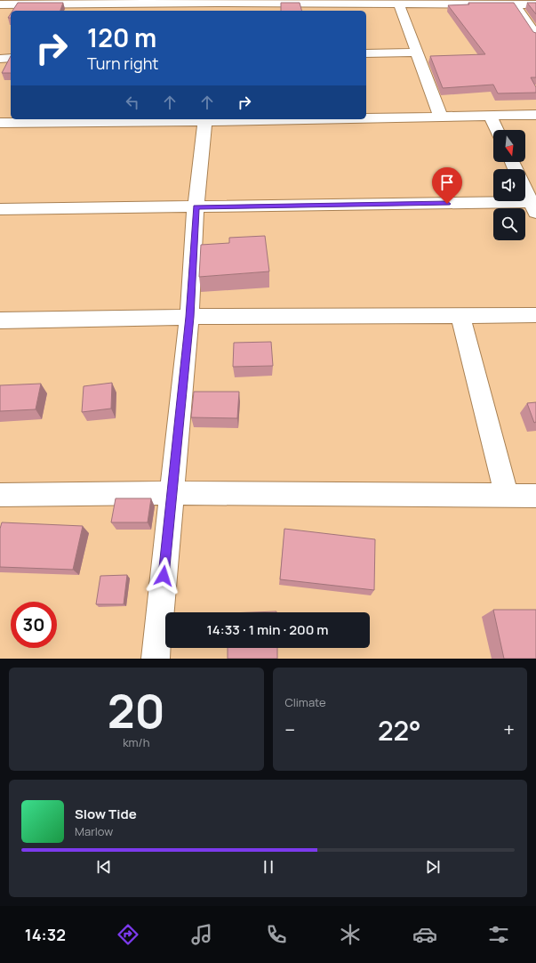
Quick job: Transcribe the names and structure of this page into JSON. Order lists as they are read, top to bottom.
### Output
{
  "north": "bottom",
  "page": {
    "turn": ["120 m", "Turn right"],
    "limit": "30",
    "trip": "14:33 · 1 min · 200 m",
    "tile": [
      ["20", "km/h"],
      "Climate"
    ],
    "heat": ["−", "22°", "+"],
    "song": ["Slow Tide", "Marlow"],
    "tabs": "14:32"
  }
}
